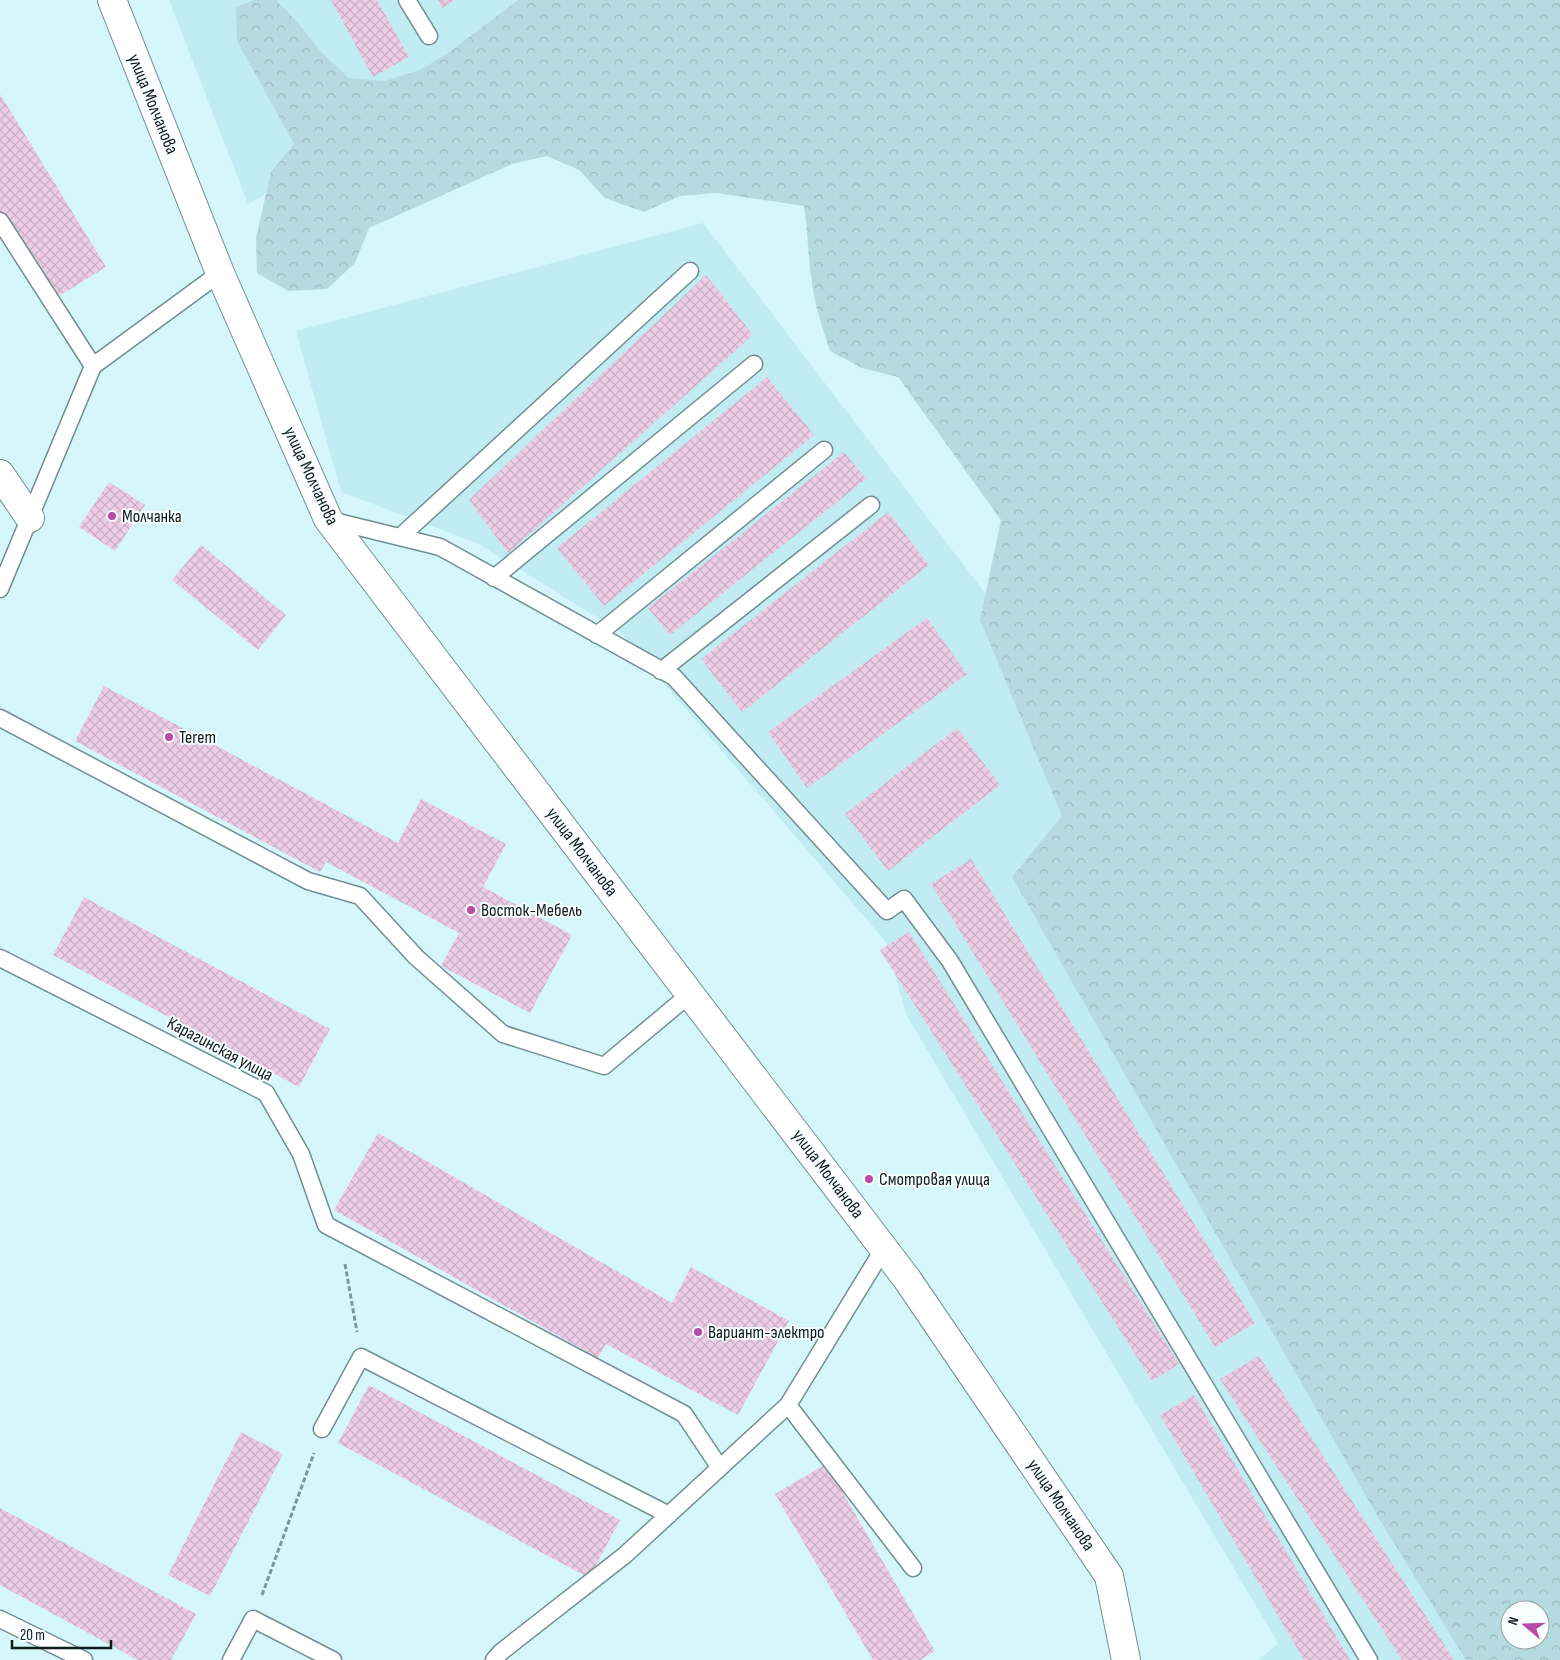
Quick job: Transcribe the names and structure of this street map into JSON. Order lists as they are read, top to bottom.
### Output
{
  "streets": {
    "street": ["улица Молчанова"],
    "lane": ["Карагинская улица"]
  },
  "places": [
    "Молчанка",
    "Terem",
    "Восток-Мебель",
    "Смотровая улица",
    "Вариант-электро"
  ],
  "scale_bar": "20 m",
  "north": "left"
}
